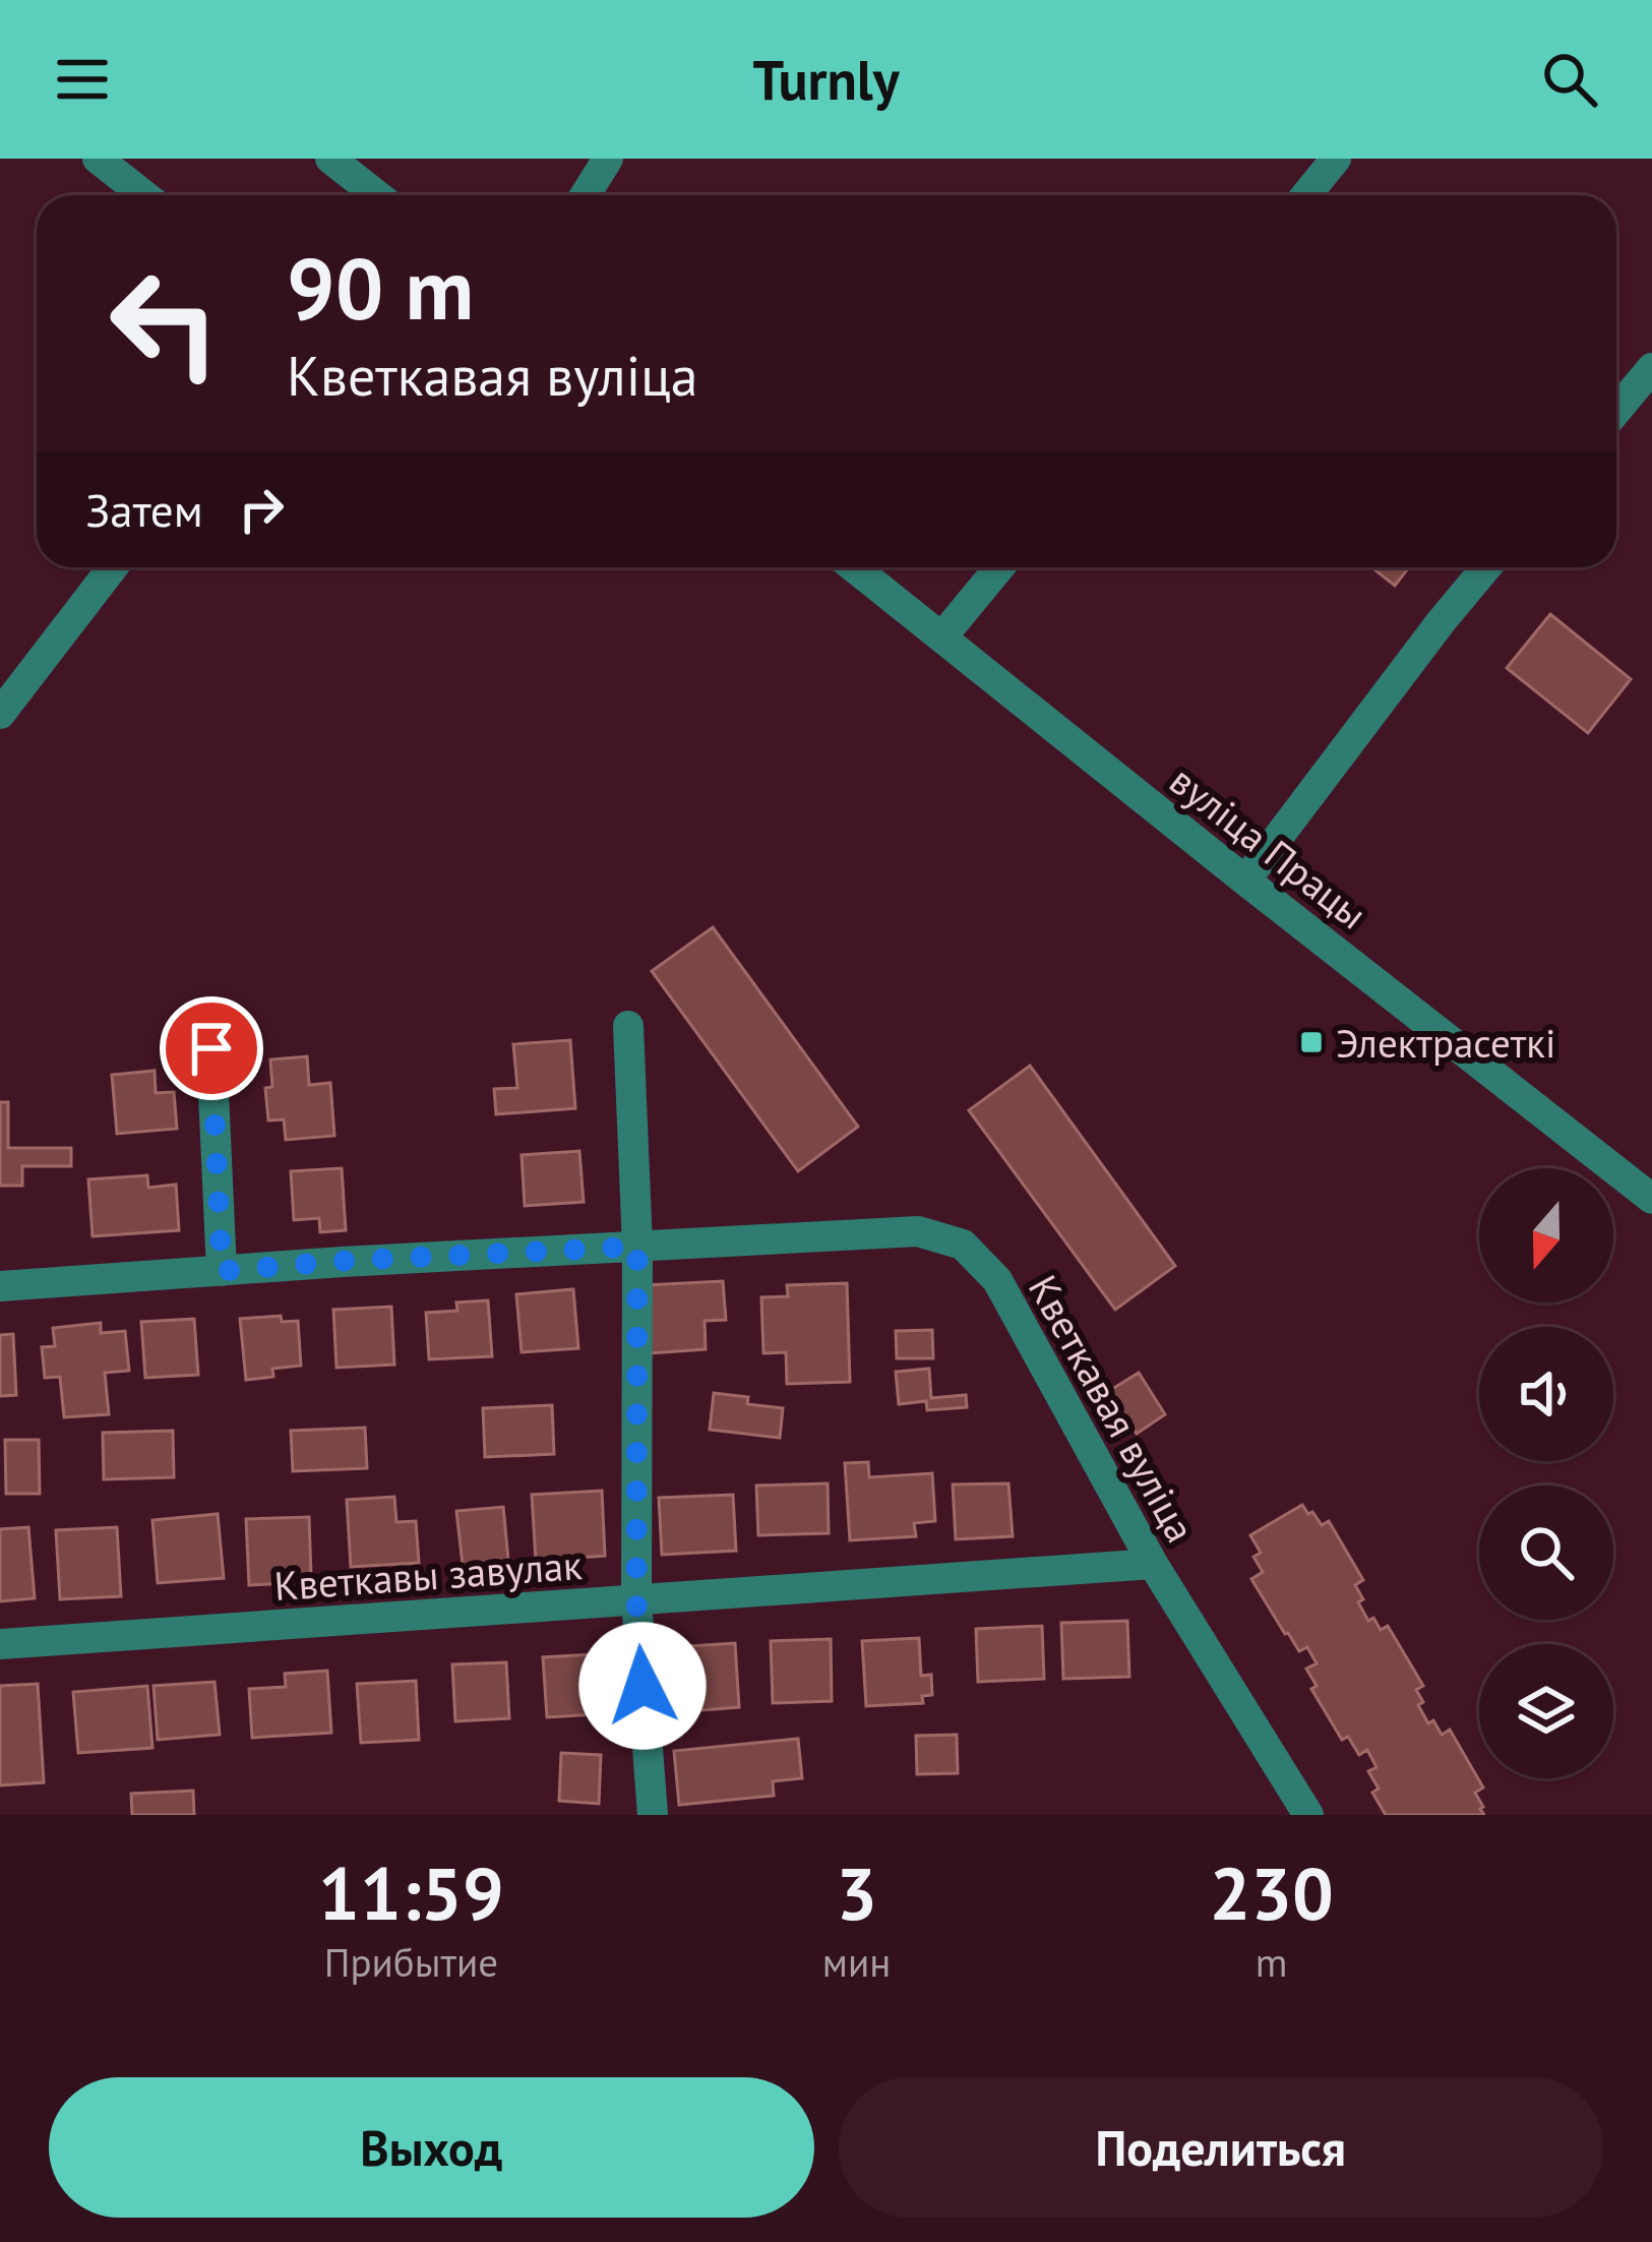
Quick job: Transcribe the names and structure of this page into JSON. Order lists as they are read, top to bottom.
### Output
{
  "streets": {
    "street": ["вуліца Працы", "Кветкавая вуліца", "Кветкавы завулак"]
  },
  "crossings": [
    ["Кветкавая вуліца", "Кветкавы завулак"]
  ],
  "places": {
    "transit": ["Электрасеткі"]
  },
  "north": "bottom",
  "page": {
    "header": "Turnly",
    "turn": ["90 m", "Кветкавая вуліца"],
    "then": "Затем",
    "eta": [
      "11:59",
      "Прибытие",
      "3",
      "мин",
      "230",
      "m"
    ],
    "buttons": ["Выход", "Поделиться"]
  }
}
